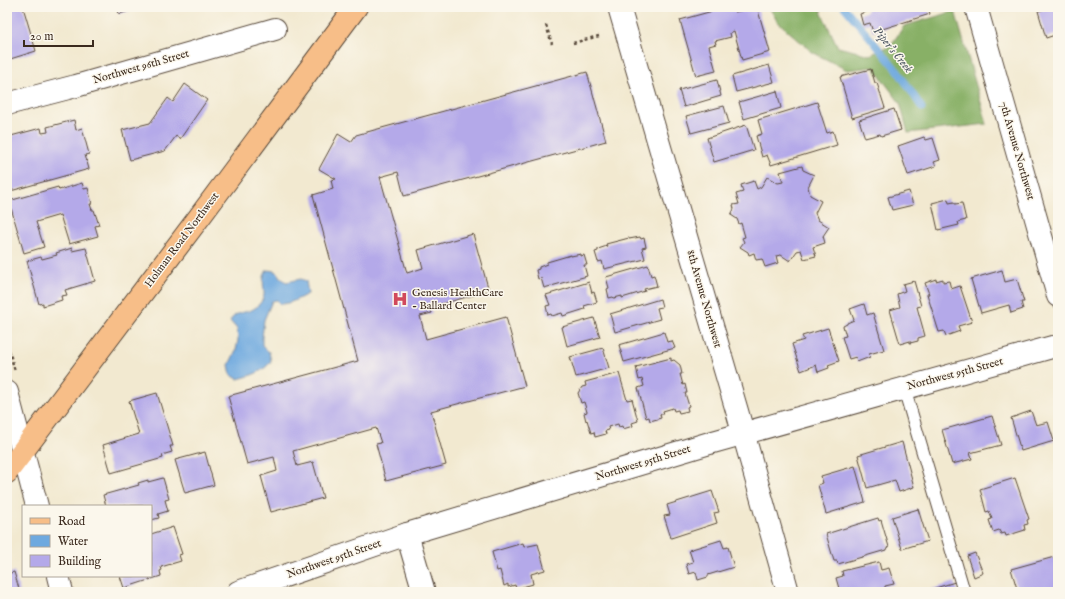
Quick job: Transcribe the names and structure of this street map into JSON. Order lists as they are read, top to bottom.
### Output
{
  "streets": {
    "main road": ["Holman Road Northwest"],
    "street": [
      "Northwest 96th Street",
      "7th Avenue Northwest",
      "8th Avenue Northwest",
      "Northwest 95th Street"
    ]
  },
  "crossings": [
    ["8th Avenue Northwest", "Northwest 95th Street"]
  ],
  "water": ["Piper's Creek"],
  "places": {
    "hospital": ["Genesis HealthCare - Ballard Center"]
  },
  "legend": ["Road", "Water", "Building"],
  "scale_bar": "20 m"
}
